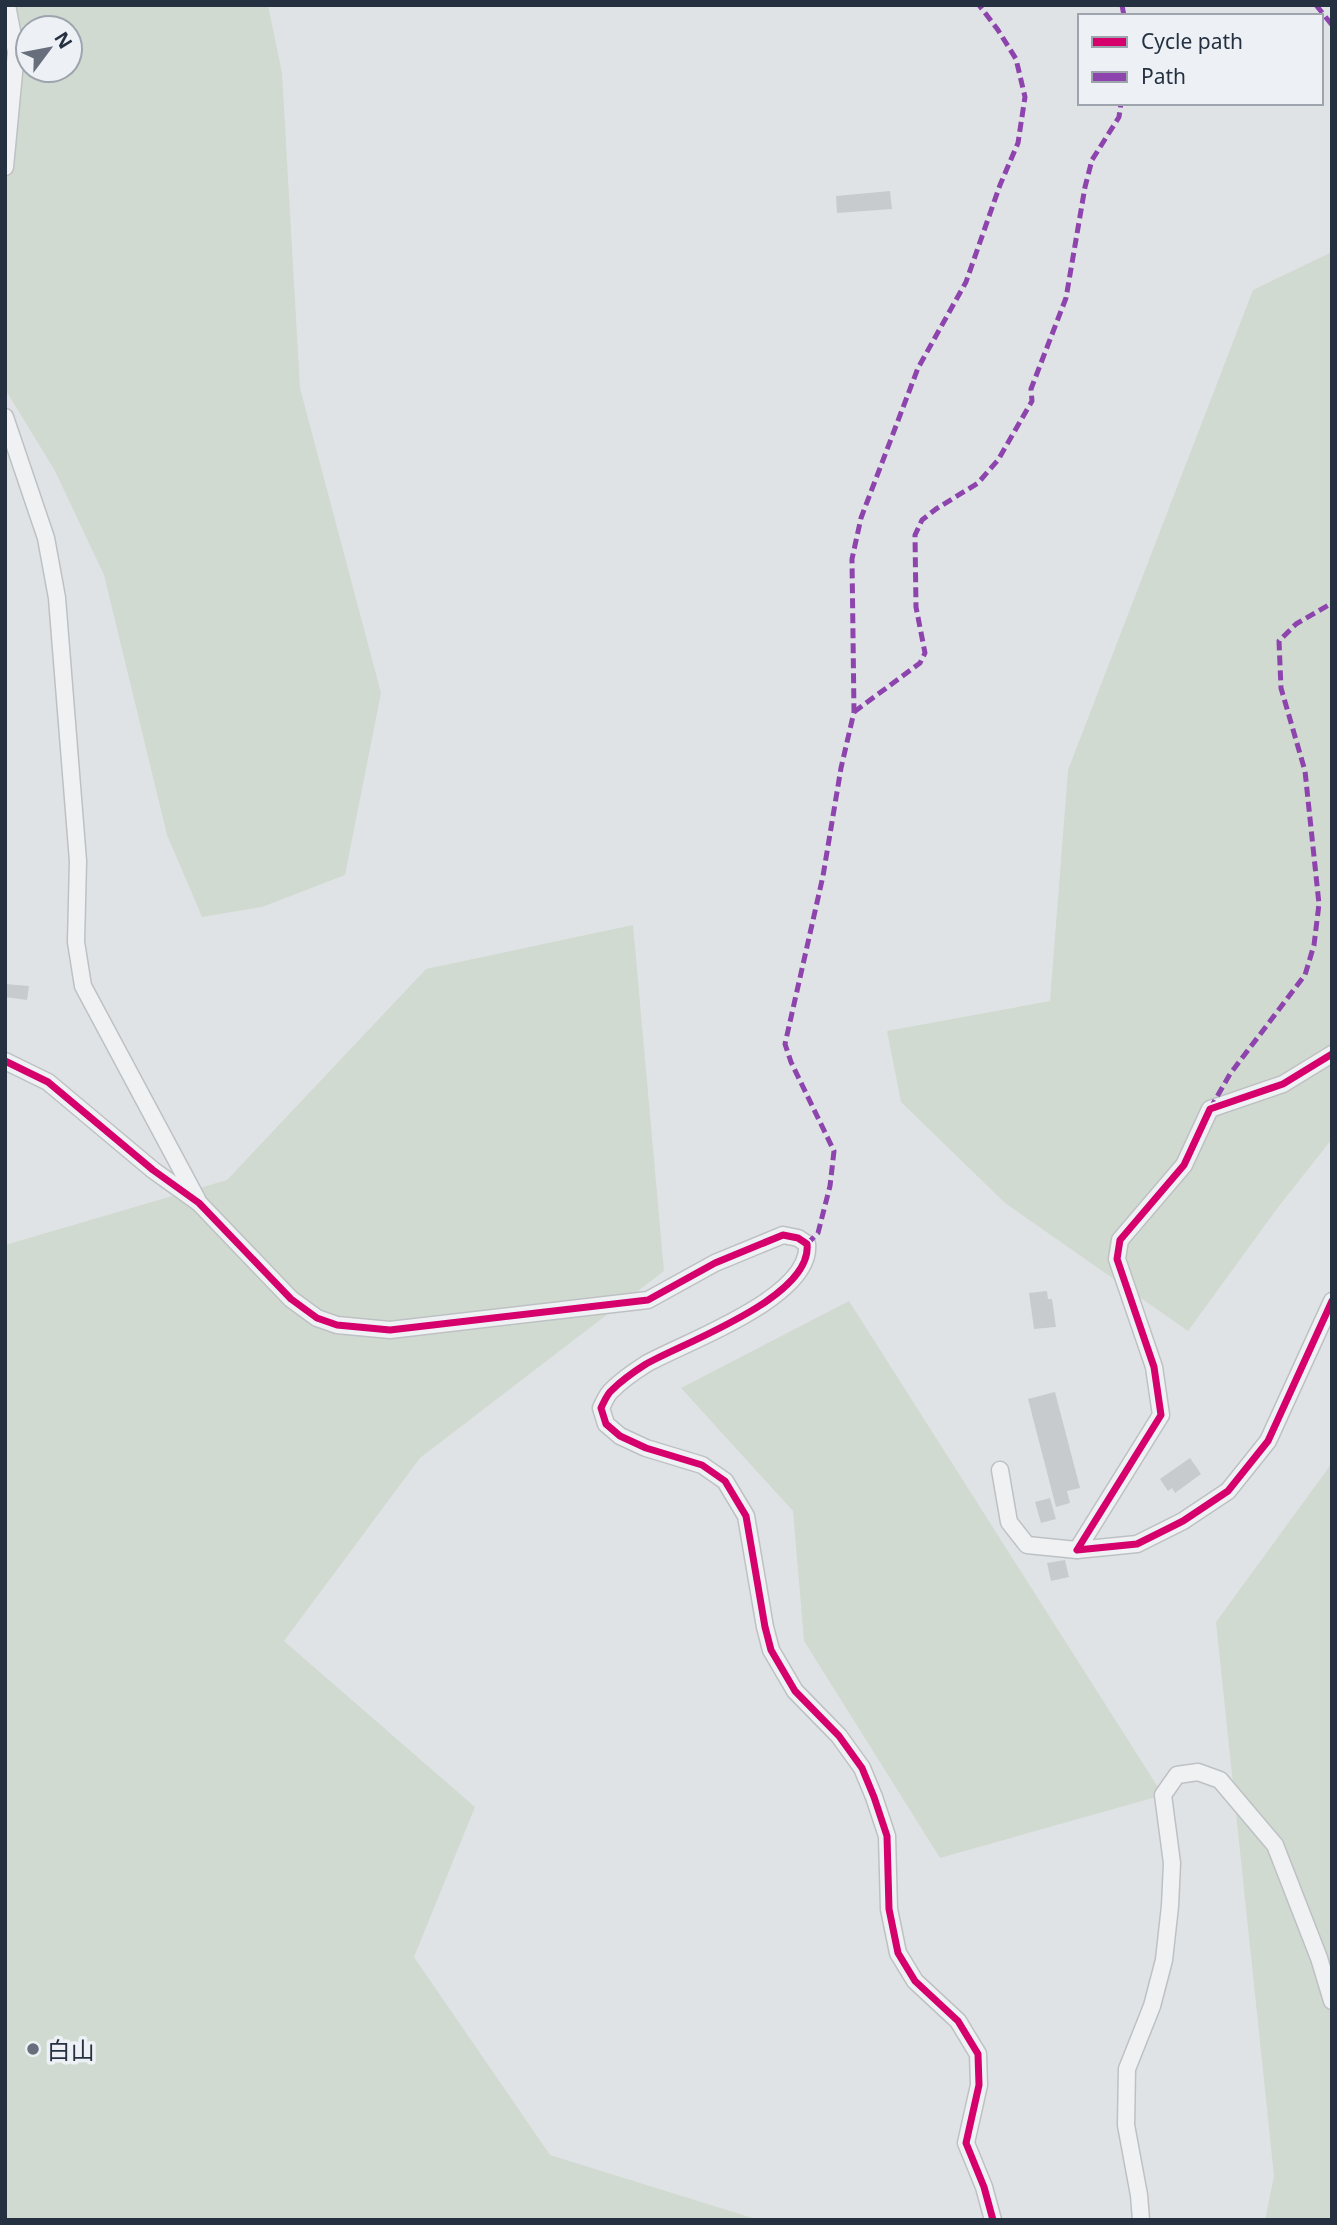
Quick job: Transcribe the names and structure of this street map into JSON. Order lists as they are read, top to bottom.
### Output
{
  "places": ["白山"],
  "legend": ["Cycle path", "Path"],
  "north": "top right"
}
